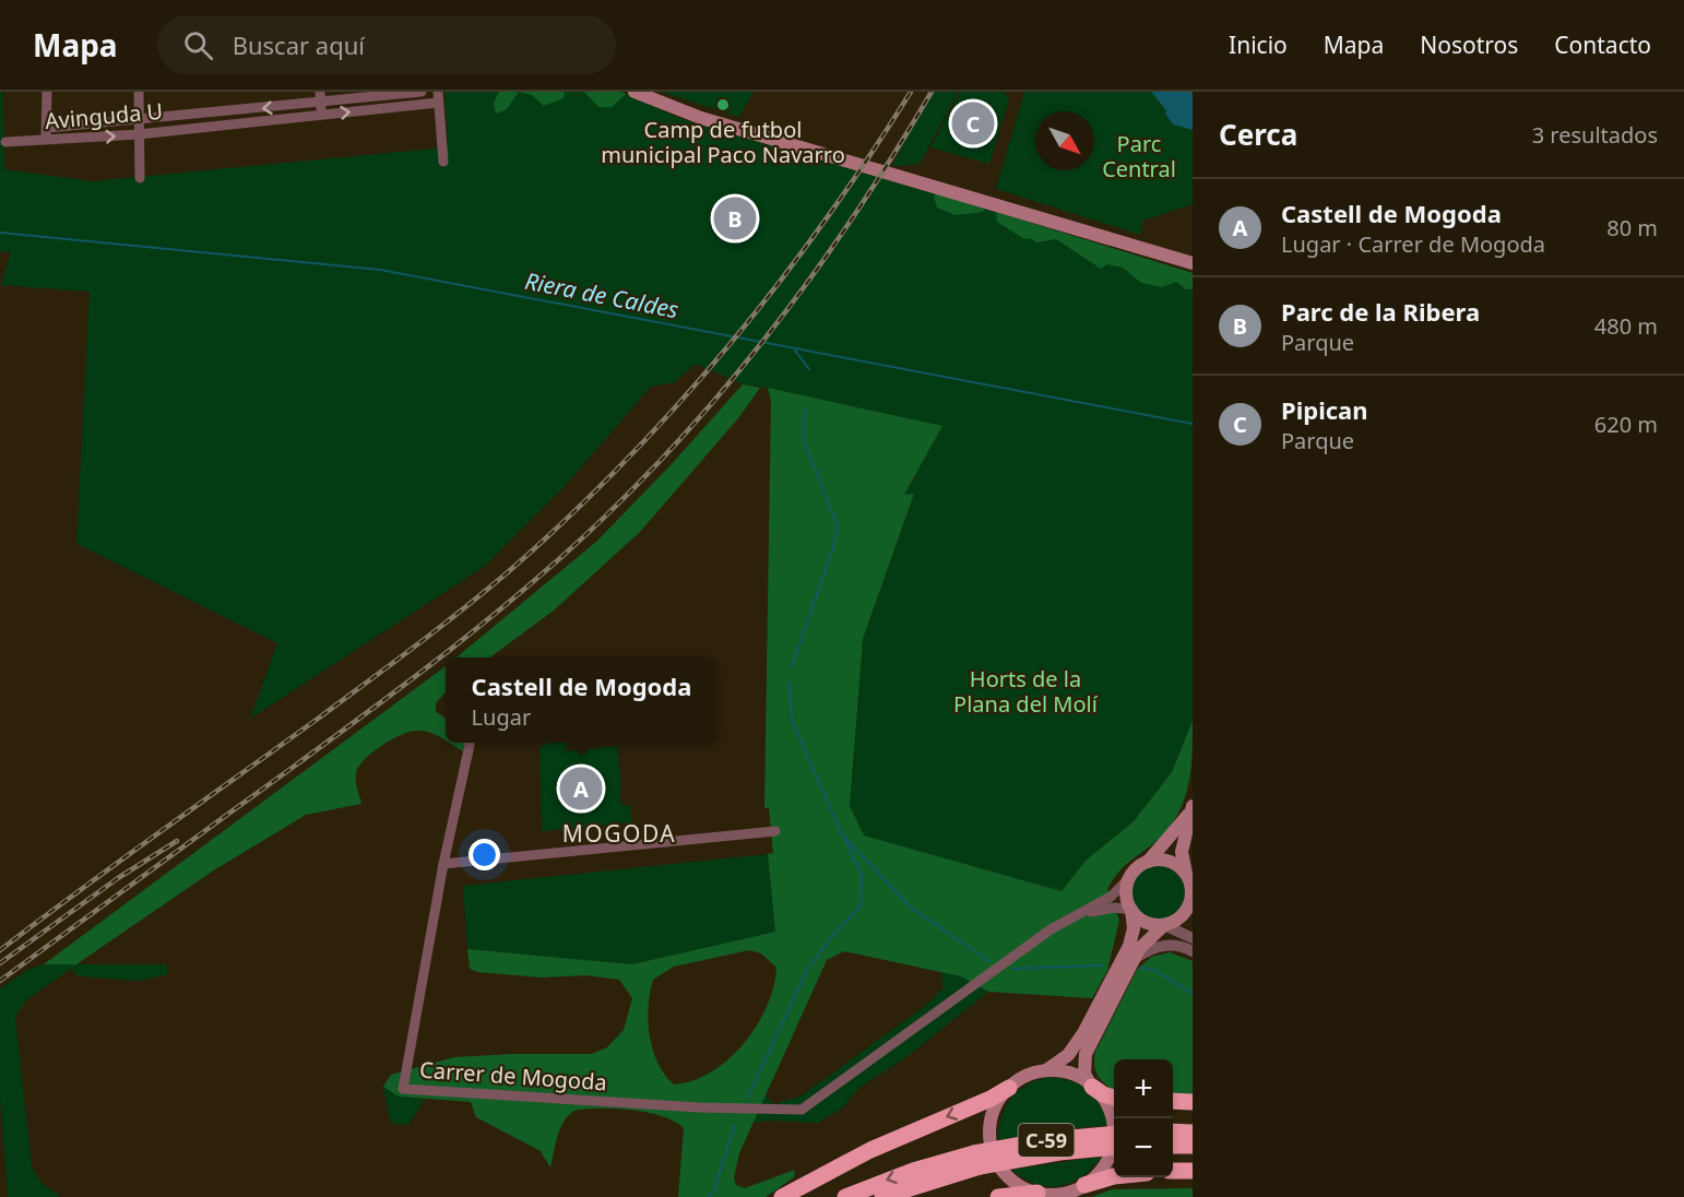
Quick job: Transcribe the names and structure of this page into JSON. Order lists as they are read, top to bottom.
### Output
{
  "streets": {
    "highway": ["C-59"],
    "street": ["Avinguda U", "Carrer de Mogoda"]
  },
  "districts": ["MOGODA"],
  "water": ["Riera de Caldes"],
  "parks": ["Parc Central", "Horts de la Plana del Molí"],
  "places": ["Camp de futbol municipal Paco Navarro"],
  "north": "bottom right",
  "page": {
    "header": "Mapa",
    "search": "Buscar aquí",
    "nav": [
      "Inicio",
      "Mapa",
      "Nosotros",
      "Contacto"
    ],
    "heading": ["Cerca", "3 resultados"],
    "pins": ["C", "B", "A"],
    "list": [
      {
        "mark": "A",
        "name": "Castell de Mogoda",
        "note": "Lugar · Carrer de Mogoda",
        "value": "80 m"
      },
      {
        "mark": "B",
        "name": "Parc de la Ribera",
        "note": "Parque",
        "value": "480 m"
      },
      {
        "mark": "C",
        "name": "Pipican",
        "note": "Parque",
        "value": "620 m"
      }
    ],
    "popup": ["Castell de Mogoda", "Lugar"],
    "map_buttons": ["+", "−"]
  }
}
